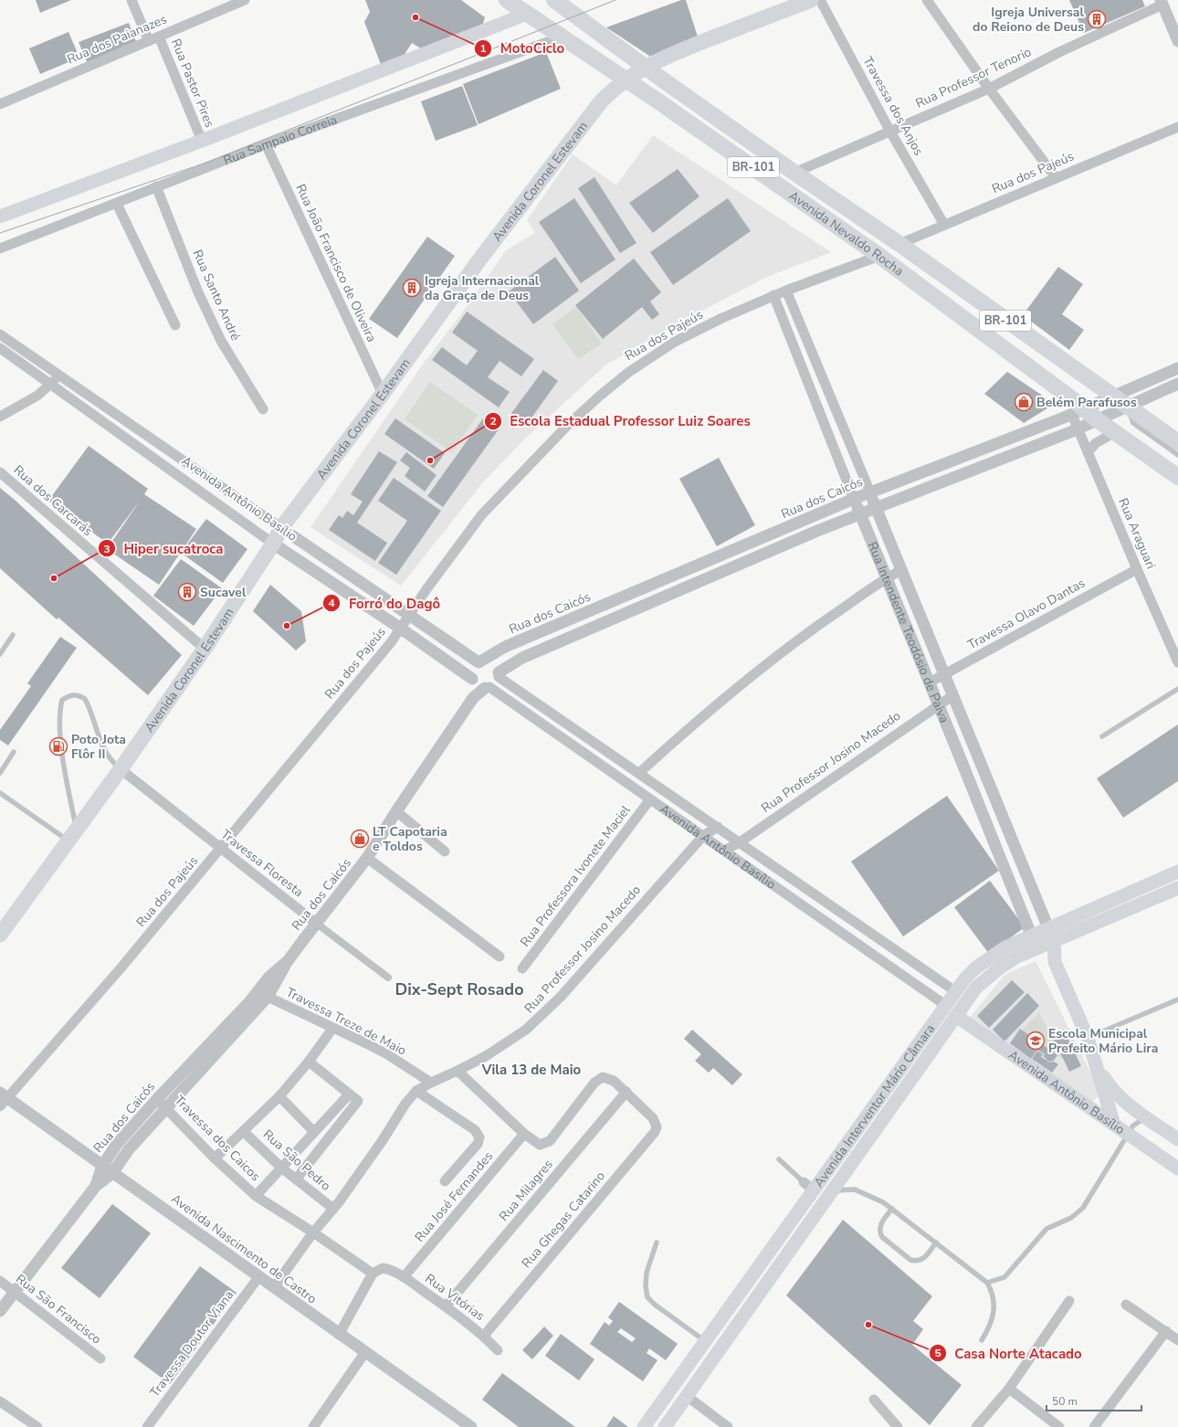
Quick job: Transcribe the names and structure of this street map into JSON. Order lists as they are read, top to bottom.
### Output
{
  "streets": {
    "highway": ["BR-101", "Avenida Nevaldo Rocha"],
    "main road": [
      "Rua Sampaio Correia",
      "Avenida Coronel Estevam",
      "Avenida Antônio Basílio",
      "Rua Intendente Teodósio de Paiva",
      "Avenida Interventor Mário Câmara"
    ],
    "street": [
      "Rua dos Paianazes",
      "Rua Professor Tenorio",
      "Rua Pastor Pires",
      "Travessa dos Anjos",
      "Rua dos Pajeús",
      "Rua João Francisco de Oliveira",
      "Rua Santo André",
      "Rua dos Caicós",
      "Rua dos Carcarás",
      "Rua Araguari",
      "Travessa Olavo Dantas",
      "Rua Professor Josino Macedo",
      "Travessa Floresta",
      "Rua Professora Ivonete Maciel",
      "Travessa Treze de Maio",
      "Travessa dos Caicos",
      "Rua São Pedro",
      "Rua Milagres",
      "Rua José Fernandes",
      "Rua Ghegas Catarino",
      "Avenida Nascimento de Castro",
      "Rua Vitórias",
      "Rua São Francisco",
      "Travessa Doutor Viana"
    ]
  },
  "crossings": [
    ["Rua dos Paianazes", "Rua Pastor Pires"],
    ["Rua Professor Tenorio", "Travessa dos Anjos"],
    ["Rua Professor Tenorio", "Avenida Nevaldo Rocha"],
    ["Rua Pastor Pires", "Rua Sampaio Correia"],
    ["Travessa dos Anjos", "Rua dos Pajeús"],
    ["Rua Sampaio Correia", "Avenida Nevaldo Rocha"],
    ["Rua Sampaio Correia", "Rua João Francisco de Oliveira"],
    ["Rua Sampaio Correia", "Rua Santo André"],
    ["Rua dos Pajeús", "Avenida Nevaldo Rocha"],
    ["Rua dos Pajeús", "Avenida Antônio Basílio"],
    ["Rua dos Pajeús", "Rua Intendente Teodósio de Paiva"],
    ["Rua dos Pajeús", "Travessa Floresta"],
    ["Rua dos Pajeús", "Avenida Nascimento de Castro"],
    ["Avenida Coronel Estevam", "Avenida Nevaldo Rocha"],
    ["Avenida Coronel Estevam", "Rua João Francisco de Oliveira"],
    ["Avenida Coronel Estevam", "Avenida Antônio Basílio"],
    ["Avenida Coronel Estevam", "Rua dos Carcarás"],
    ["Avenida Coronel Estevam", "Travessa Floresta"],
    ["Avenida Nevaldo Rocha", "Rua dos Caicós"],
    ["Avenida Nevaldo Rocha", "Rua Araguari"],
    ["Rua dos Caicós", "Avenida Antônio Basílio"],
    ["Rua dos Caicós", "Rua Araguari"],
    ["Rua dos Caicós", "Rua Intendente Teodósio de Paiva"],
    ["Rua dos Caicós", "Travessa Floresta"],
    ["Rua dos Caicós", "Travessa Treze de Maio"],
    ["Rua dos Caicós", "Travessa dos Caicos"],
    ["Rua dos Caicós", "Avenida Nascimento de Castro"],
    ["Rua dos Caicós", "Rua São Francisco"],
    ["Avenida Antônio Basílio", "Rua Intendente Teodósio de Paiva"],
    ["Avenida Antônio Basílio", "Rua Professor Josino Macedo"],
    ["Avenida Antônio Basílio", "Rua Professora Ivonete Maciel"],
    ["Avenida Antônio Basílio", "Avenida Interventor Mário Câmara"],
    ["Rua Araguari", "Travessa Olavo Dantas"],
    ["Travessa Olavo Dantas", "Rua Intendente Teodósio de Paiva"],
    ["Rua Intendente Teodósio de Paiva", "Rua Professor Josino Macedo"],
    ["Rua Intendente Teodósio de Paiva", "Avenida Interventor Mário Câmara"],
    ["Rua Professor Josino Macedo", "Travessa Treze de Maio"],
    ["Rua Professor Josino Macedo", "Travessa dos Caicos"],
    ["Rua Professor Josino Macedo", "Rua São Pedro"],
    ["Rua Professor Josino Macedo", "Avenida Nascimento de Castro"],
    ["Rua Milagres", "Rua Ghegas Catarino"],
    ["Rua Milagres", "Rua Vitórias"],
    ["Rua José Fernandes", "Rua Vitórias"],
    ["Rua Ghegas Catarino", "Rua Vitórias"],
    ["Avenida Nascimento de Castro", "Travessa Doutor Viana"]
  ],
  "districts": ["Dix-Sept Rosado", "Vila 13 de Maio"],
  "places": {
    "other": [
      "MotoCiclo",
      "Escola Estadual Professor Luiz Soares",
      "Hiper sucatroca",
      "Forró do Dagô",
      "Casa Norte Atacado"
    ],
    "building": ["Igreja Universal do Reiono de Deus", "Igreja Internacional da Graça de Deus", "Sucavel"],
    "shop": ["Belém Parafusos", "LT Capotaria e Toldos"],
    "fuel station": ["Poto Jota Flôr II"],
    "school or university": ["Escola Municipal Prefeito Mário Lira"]
  },
  "scale_bar": "50 m"
}
